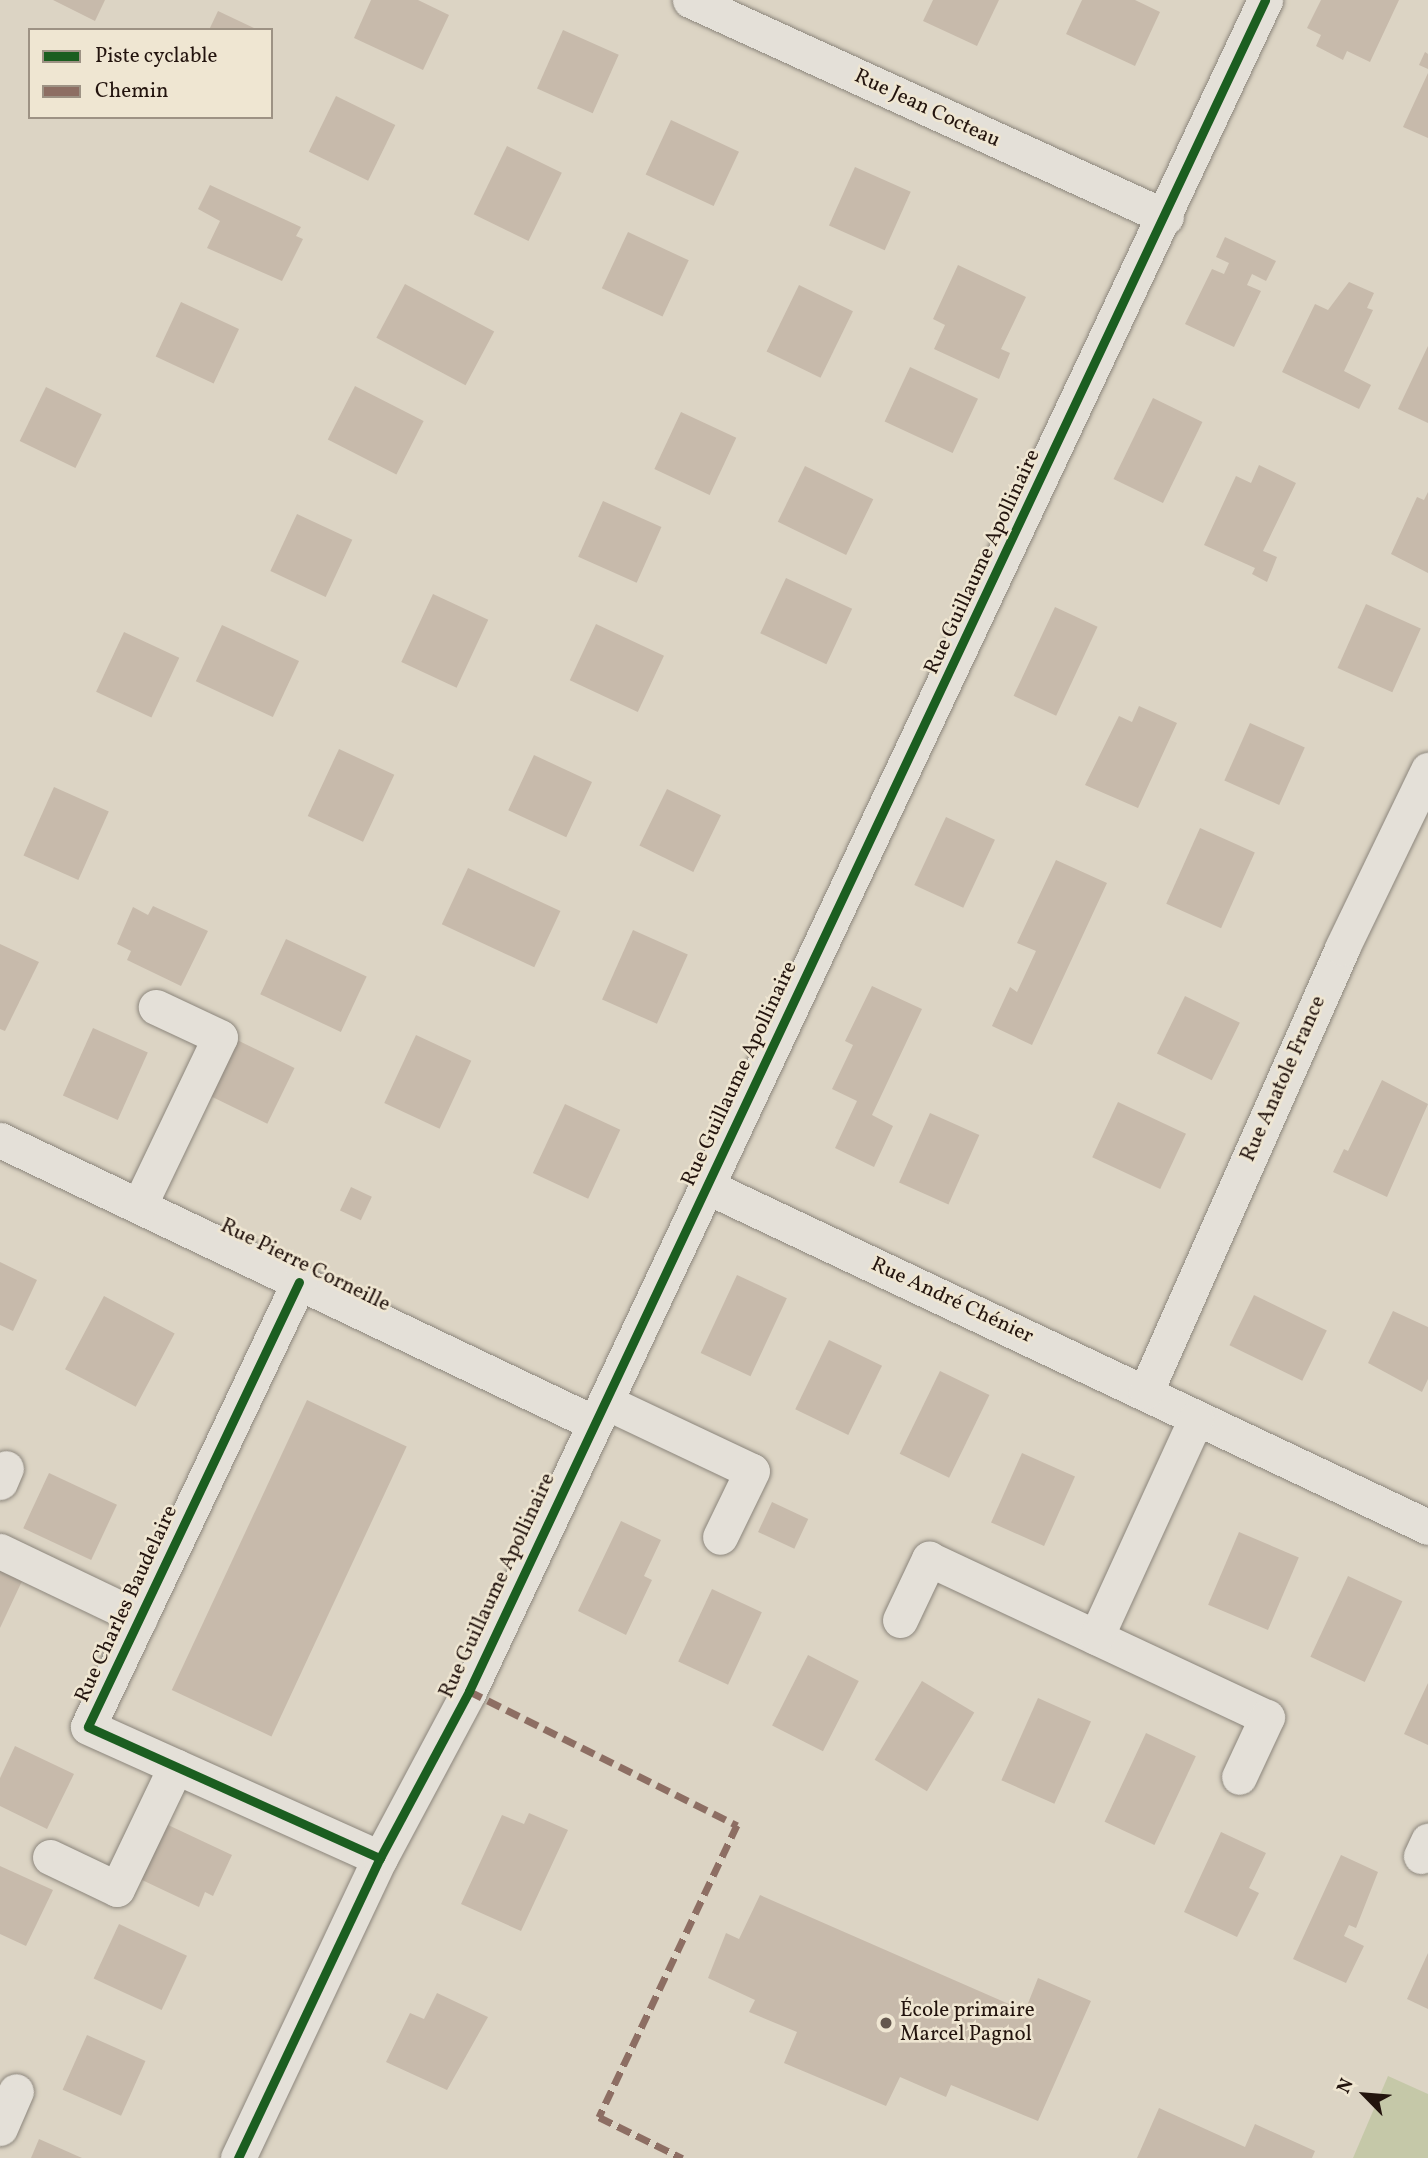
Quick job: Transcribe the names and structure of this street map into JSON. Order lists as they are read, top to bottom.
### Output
{
  "streets": {
    "street": [
      "Rue Jean Cocteau",
      "Rue Guillaume Apollinaire",
      "Rue Anatole France",
      "Rue Pierre Corneille",
      "Rue André Chénier",
      "Rue Charles Baudelaire"
    ]
  },
  "crossings": [
    ["Rue Jean Cocteau", "Rue Guillaume Apollinaire"],
    ["Rue Guillaume Apollinaire", "Rue Pierre Corneille"],
    ["Rue Guillaume Apollinaire", "Rue André Chénier"],
    ["Rue Guillaume Apollinaire", "Rue Charles Baudelaire"],
    ["Rue Anatole France", "Rue André Chénier"],
    ["Rue Pierre Corneille", "Rue Charles Baudelaire"]
  ],
  "places": ["École primaire Marcel Pagnol"],
  "legend": ["Piste cyclable", "Chemin"],
  "north": "top left"
}
